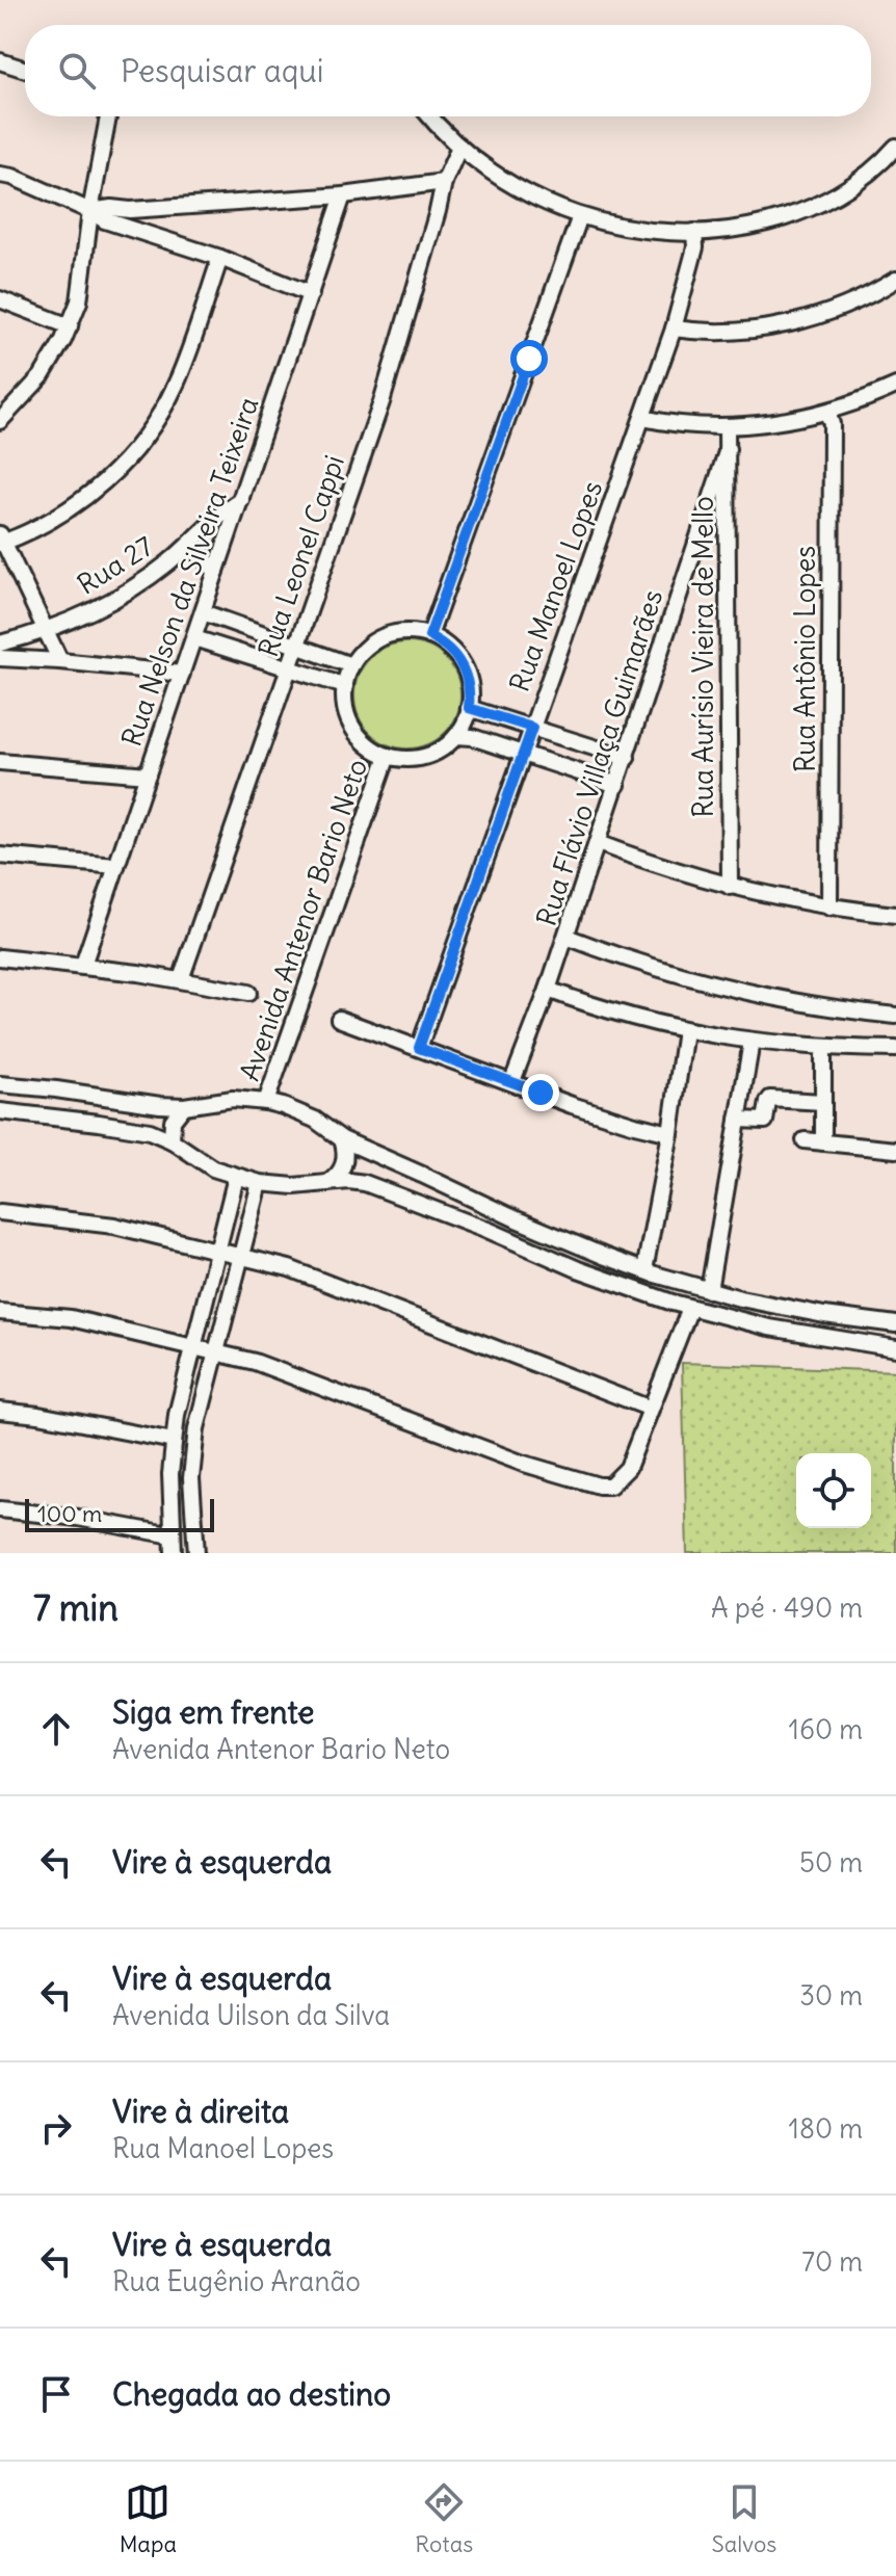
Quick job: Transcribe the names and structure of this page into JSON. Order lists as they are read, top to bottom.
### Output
{
  "streets": {
    "street": [
      "Rua Leonel Cappi",
      "Rua 27",
      "Rua Nelson da Silveira Teixeira",
      "Rua Manoel Lopes",
      "Rua Aurísio Vieira de Mello",
      "Rua Antônio Lopes",
      "Rua Flávio Villaça Guimarães",
      "Avenida Antenor Bario Neto"
    ]
  },
  "crossings": [
    ["Rua 27", "Rua Nelson da Silveira Teixeira"],
    ["Rua Aurísio Vieira de Mello", "Rua Flávio Villaça Guimarães"]
  ],
  "scale_bar": "100 m",
  "page": {
    "search": "Pesquisar aqui",
    "scale": "100 m",
    "heading": ["7 min", "A pé · 490 m"],
    "list": [
      ["Siga em frente", "Avenida Antenor Bario Neto", "160 m"],
      ["Vire à esquerda", "50 m"],
      ["Vire à esquerda", "Avenida Uilson da Silva", "30 m"],
      ["Vire à direita", "Rua Manoel Lopes", "180 m"],
      ["Vire à esquerda", "Rua Eugênio Aranão", "70 m"],
      "Chegada ao destino"
    ],
    "nav": ["Mapa", "Rotas", "Salvos"]
  }
}
